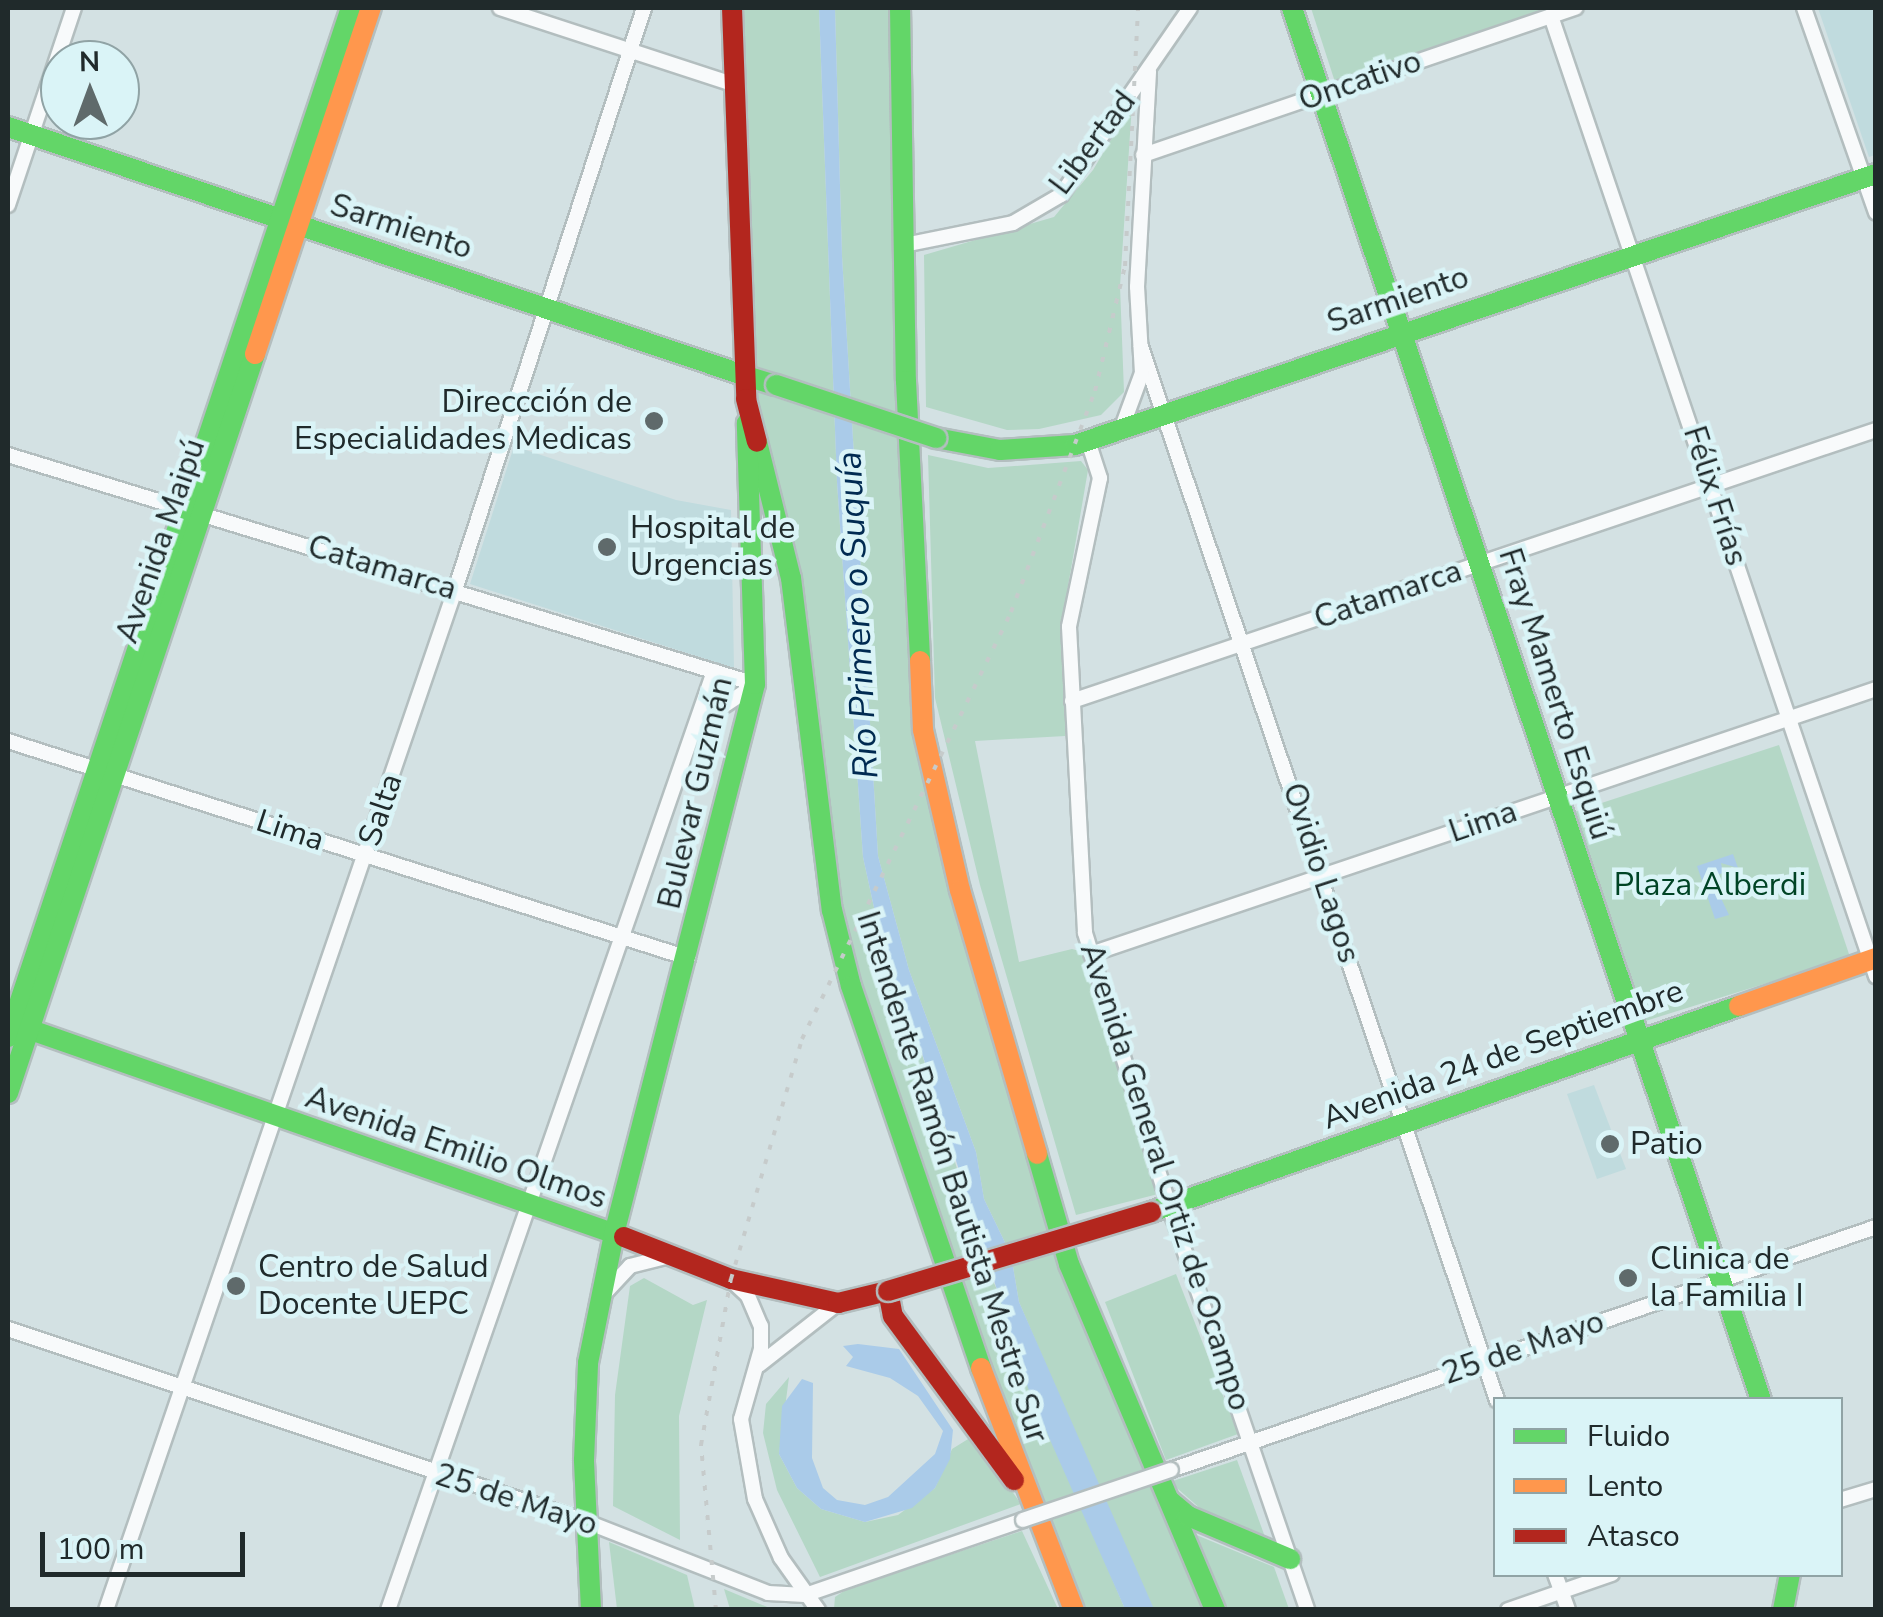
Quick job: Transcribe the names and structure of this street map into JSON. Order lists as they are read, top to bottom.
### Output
{
  "streets": {
    "main road": [
      "Sarmiento",
      "Avenida Maipú",
      "Fray Mamerto Esquiú",
      "Bulevar Guzmán",
      "Avenida 24 de Septiembre",
      "Avenida Emilio Olmos",
      "Intendente Ramón Bautista Mestre Sur"
    ],
    "street": [
      "Oncativo",
      "Libertad",
      "Félix Frías",
      "Catamarca",
      "Salta",
      "Lima",
      "Ovidio Lagos",
      "Avenida General Ortiz de Ocampo",
      "25 de Mayo"
    ]
  },
  "crossings": [
    ["Oncativo", "Félix Frías"],
    ["Oncativo", "Fray Mamerto Esquiú"],
    ["Oncativo", "Ovidio Lagos"],
    ["Libertad", "Ovidio Lagos"],
    ["Sarmiento", "Félix Frías"],
    ["Sarmiento", "Avenida Maipú"],
    ["Sarmiento", "Fray Mamerto Esquiú"],
    ["Sarmiento", "Bulevar Guzmán"],
    ["Sarmiento", "Salta"],
    ["Sarmiento", "Ovidio Lagos"],
    ["Sarmiento", "Avenida General Ortiz de Ocampo"],
    ["Félix Frías", "Catamarca"],
    ["Félix Frías", "Lima"],
    ["Félix Frías", "Avenida 24 de Septiembre"],
    ["Avenida Maipú", "Catamarca"],
    ["Avenida Maipú", "Lima"],
    ["Avenida Maipú", "Avenida Emilio Olmos"],
    ["Catamarca", "Fray Mamerto Esquiú"],
    ["Catamarca", "Bulevar Guzmán"],
    ["Catamarca", "Salta"],
    ["Catamarca", "Ovidio Lagos"],
    ["Catamarca", "Avenida General Ortiz de Ocampo"],
    ["Fray Mamerto Esquiú", "Lima"],
    ["Fray Mamerto Esquiú", "Avenida 24 de Septiembre"],
    ["Fray Mamerto Esquiú", "25 de Mayo"],
    ["Bulevar Guzmán", "Lima"],
    ["Bulevar Guzmán", "Avenida Emilio Olmos"],
    ["Bulevar Guzmán", "Intendente Ramón Bautista Mestre Sur"],
    ["Bulevar Guzmán", "25 de Mayo"],
    ["Salta", "Lima"],
    ["Salta", "Avenida Emilio Olmos"],
    ["Salta", "25 de Mayo"],
    ["Lima", "Ovidio Lagos"],
    ["Lima", "Avenida General Ortiz de Ocampo"],
    ["Ovidio Lagos", "Avenida 24 de Septiembre"],
    ["Ovidio Lagos", "25 de Mayo"],
    ["Avenida 24 de Septiembre", "Avenida Emilio Olmos"],
    ["Avenida 24 de Septiembre", "Avenida General Ortiz de Ocampo"],
    ["Avenida General Ortiz de Ocampo", "25 de Mayo"]
  ],
  "water": ["Río Primero o Suquía"],
  "parks": ["Plaza Alberdi"],
  "places": [
    "Direccción de Especialidades Medicas",
    "Hospital de Urgencias",
    "Patio",
    "Clinica de la Familia I",
    "Centro de Salud Docente UEPC"
  ],
  "legend": ["Fluido", "Lento", "Atasco"],
  "scale_bar": "100 m",
  "north": "top"
}
